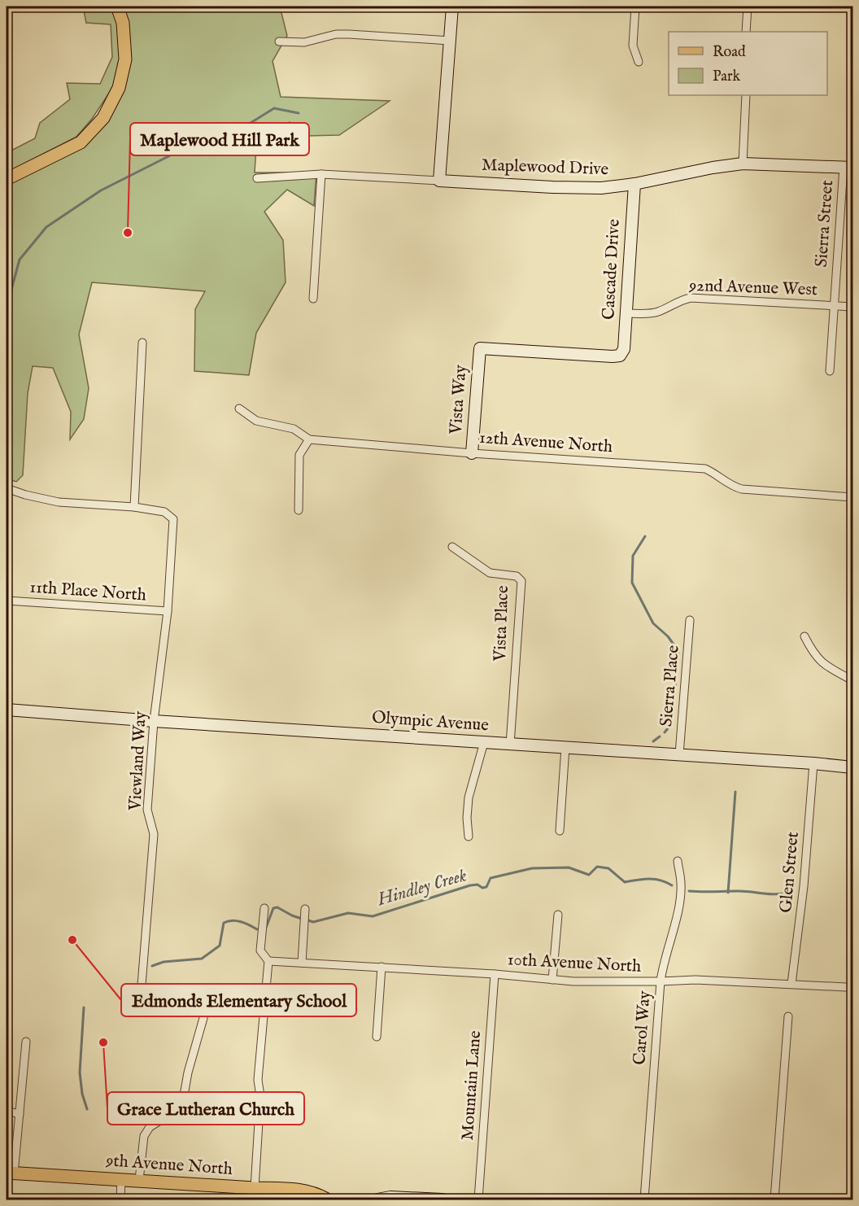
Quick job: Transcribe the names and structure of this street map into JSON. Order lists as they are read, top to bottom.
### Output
{
  "streets": {
    "main road": ["9th Avenue North"],
    "street": [
      "Maplewood Drive",
      "Sierra Street",
      "Cascade Drive",
      "92nd Avenue West",
      "Vista Way",
      "12th Avenue North",
      "11th Place North",
      "Vista Place",
      "Sierra Place",
      "Olympic Avenue",
      "Viewland Way",
      "Glen Street",
      "10th Avenue North",
      "Carol Way",
      "Mountain Lane"
    ]
  },
  "crossings": [
    ["Maplewood Drive", "Sierra Street"],
    ["Maplewood Drive", "Cascade Drive"],
    ["Sierra Street", "92nd Avenue West"],
    ["Cascade Drive", "92nd Avenue West"],
    ["Cascade Drive", "Vista Way"],
    ["Vista Way", "12th Avenue North"],
    ["11th Place North", "Viewland Way"],
    ["Vista Place", "Olympic Avenue"],
    ["Sierra Place", "Olympic Avenue"],
    ["Olympic Avenue", "Viewland Way"],
    ["Olympic Avenue", "Glen Street"],
    ["Glen Street", "10th Avenue North"],
    ["10th Avenue North", "Carol Way"],
    ["10th Avenue North", "Mountain Lane"]
  ],
  "water": ["Hindley Creek"],
  "places": ["Maplewood Hill Park", "Edmonds Elementary School", "Grace Lutheran Church"],
  "legend": ["Road", "Park"]
}
